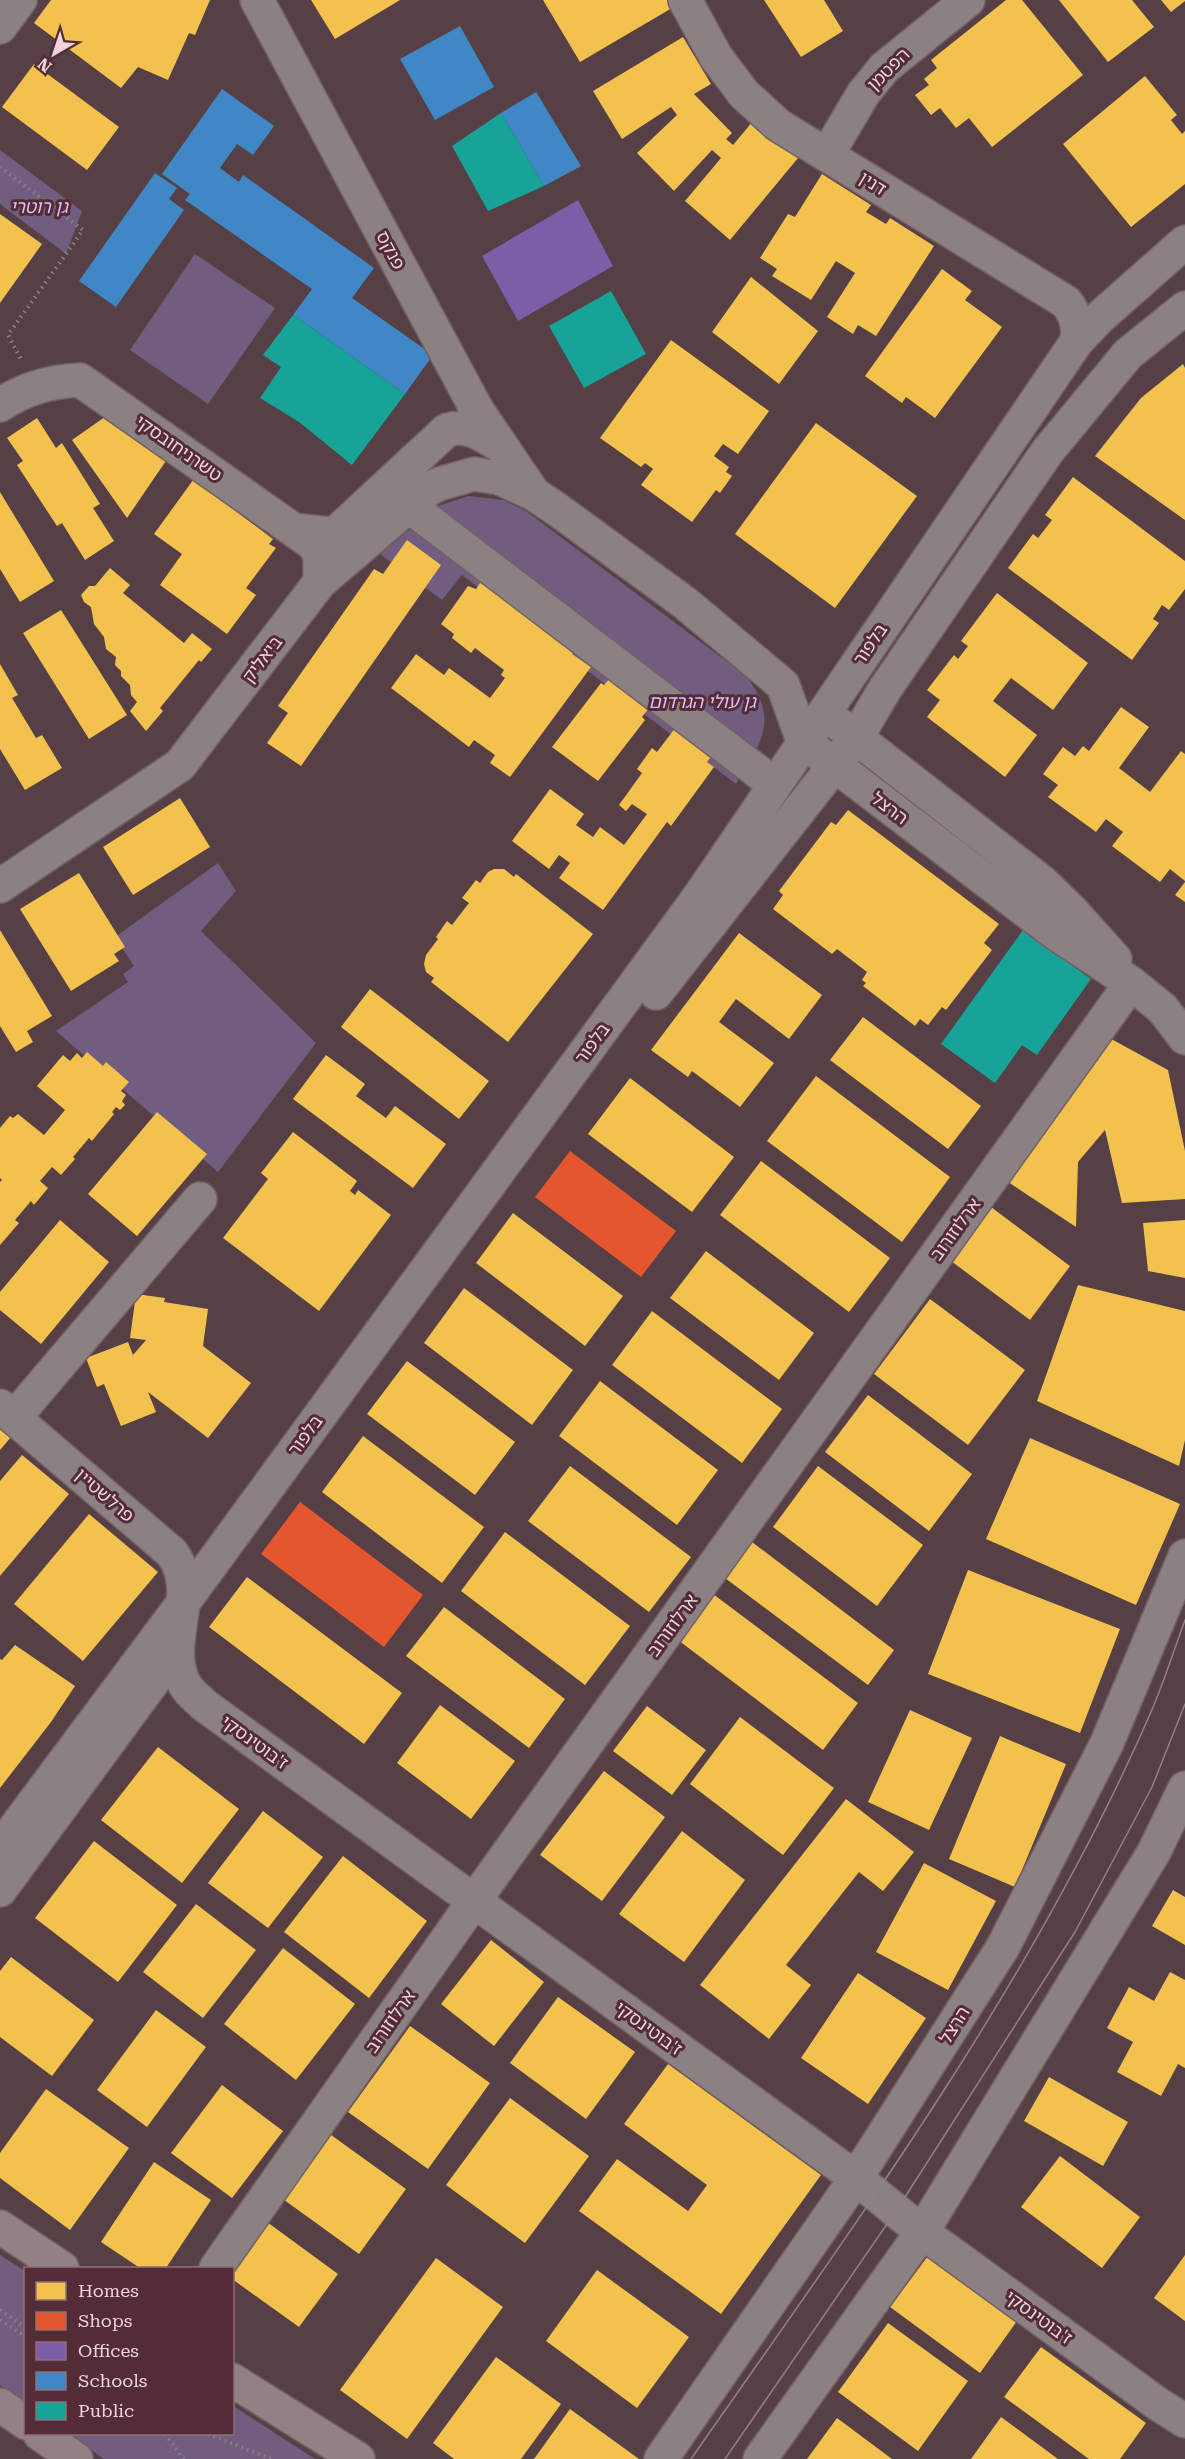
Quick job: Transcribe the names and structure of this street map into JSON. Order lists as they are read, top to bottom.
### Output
{
  "streets": {
    "street": [
      "הפטמן",
      "דנין",
      "פנקס",
      "טשרניחובסקי",
      "בלפור",
      "ביאליק",
      "הרצל",
      "ארלוזורוב",
      "פרלשטיין",
      "ז'בוטינסקי"
    ]
  },
  "crossings": [
    ["הפטמן", "דנין"],
    ["דנין", "בלפור"],
    ["פנקס", "ביאליק"],
    ["פנקס", "הרצל"],
    ["טשרניחובסקי", "ביאליק"],
    ["בלפור", "הרצל"],
    ["בלפור", "פרלשטיין"],
    ["בלפור", "ז'בוטינסקי"],
    ["ביאליק", "הרצל"],
    ["הרצל", "ארלוזורוב"],
    ["הרצל", "ז'בוטינסקי"],
    ["ארלוזורוב", "ז'בוטינסקי"],
    ["פרלשטיין", "ז'בוטינסקי"]
  ],
  "parks": ["גן רוטרי", "גן עולי הגרדום"],
  "legend": [
    "Homes",
    "Shops",
    "Offices",
    "Schools",
    "Public"
  ],
  "north": "bottom left"
}
